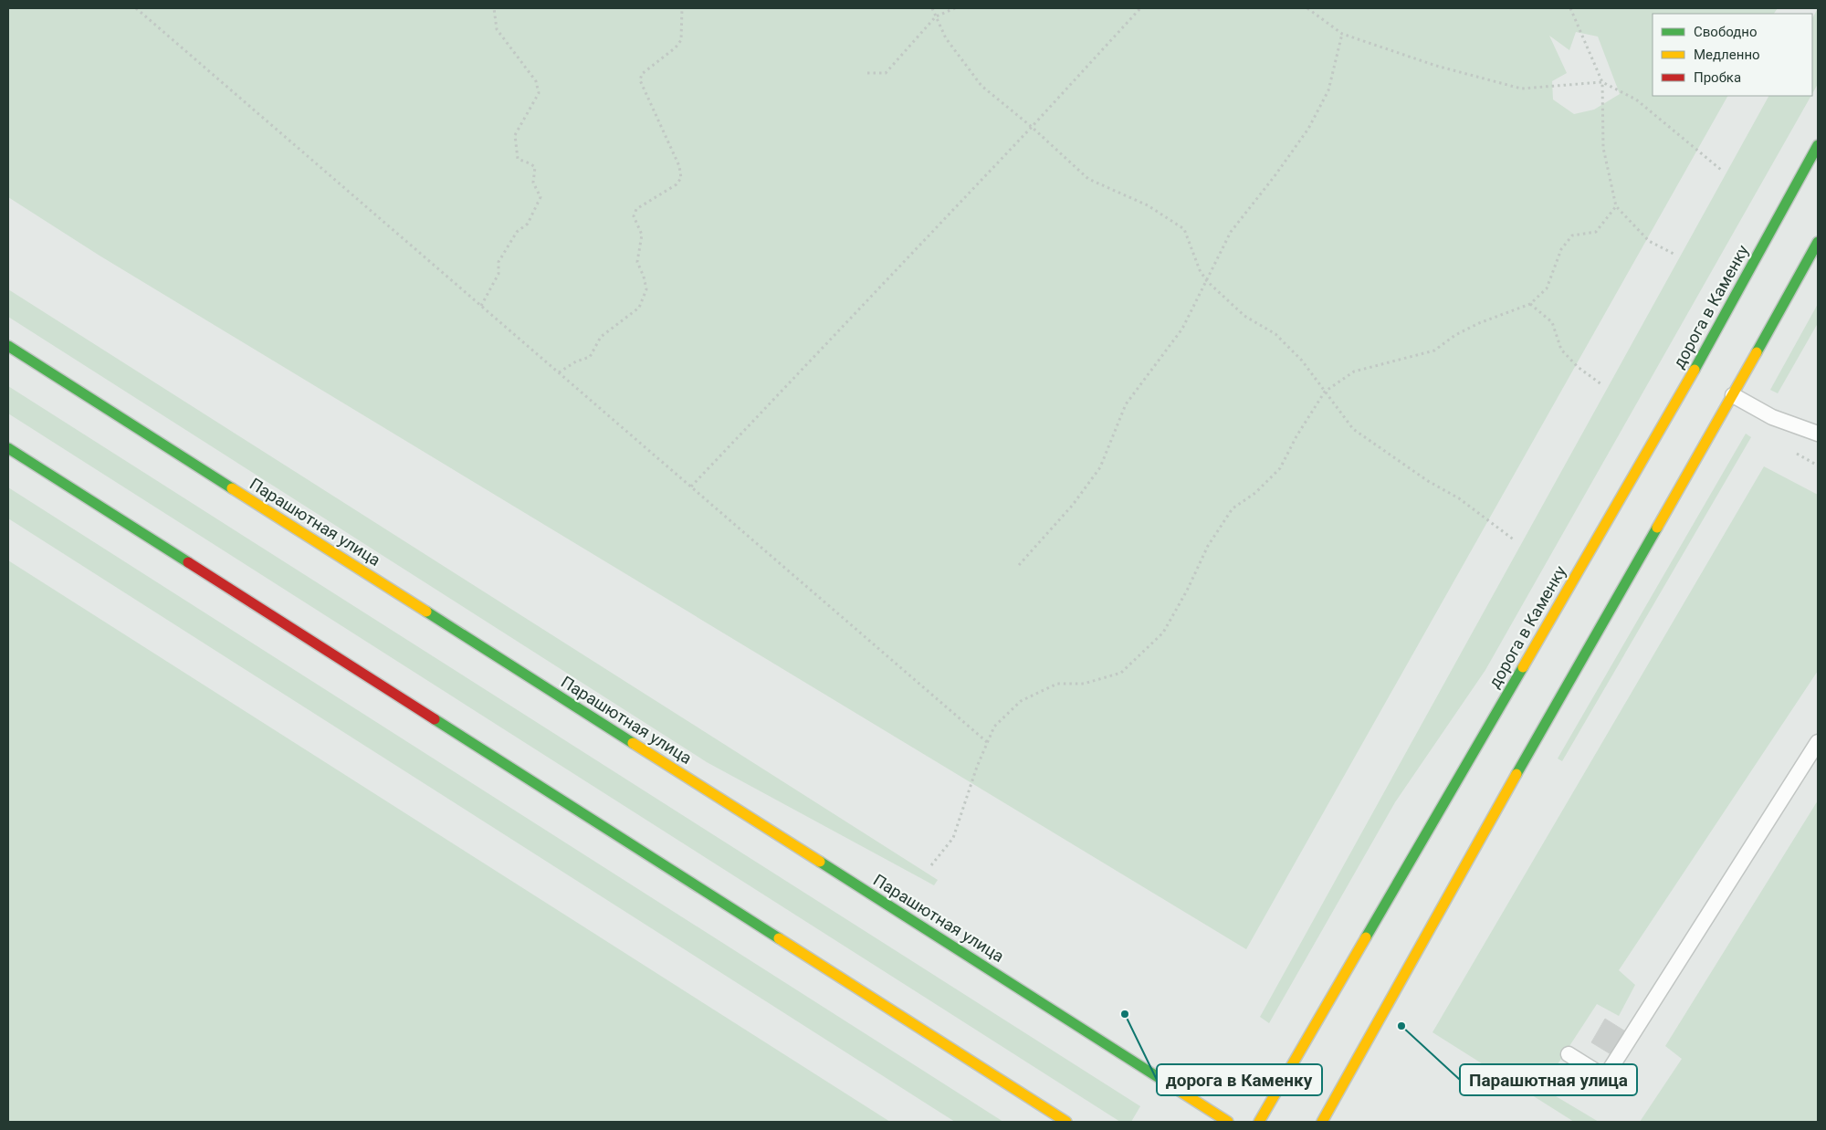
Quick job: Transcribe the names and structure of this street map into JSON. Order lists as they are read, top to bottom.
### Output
{
  "streets": {
    "main road": ["дорога в Каменку", "Парашютная улица"]
  },
  "places": ["дорога в Каменку", "Парашютная улица"],
  "legend": ["Свободно", "Медленно", "Пробка"]
}
